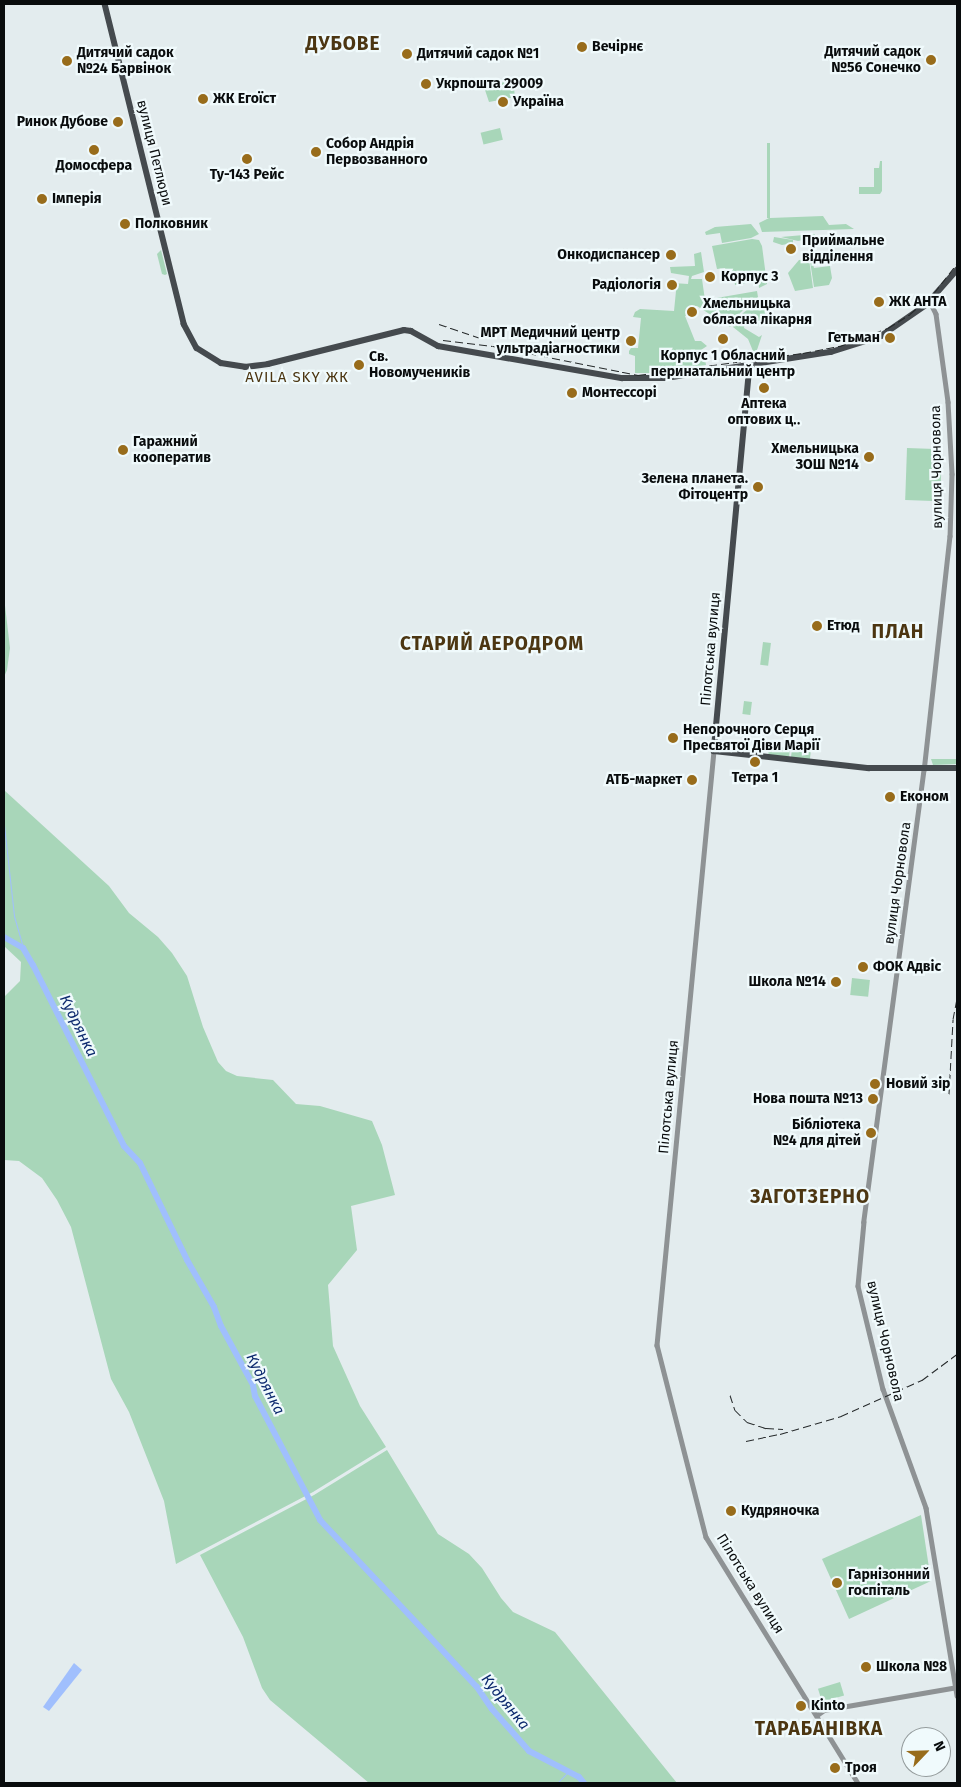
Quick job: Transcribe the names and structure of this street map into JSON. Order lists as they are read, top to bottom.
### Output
{
  "streets": {
    "main road": ["вулиця Петлюри", "Пілотська вулиця"],
    "street": ["вулиця Чорновола"]
  },
  "crossings": [
    ["вулиця Петлюри", "вулиця Чорновола"],
    ["вулиця Петлюри", "Пілотська вулиця"]
  ],
  "districts": [
    "ДУБОВЕ",
    "AVILA SKY ЖК",
    "ПЛАН",
    "СТАРИЙ АЕРОДРОМ",
    "ЗАГОТЗЕРНО",
    "ТАРАБАНІВКА"
  ],
  "water": ["Кудрянка"],
  "places": [
    "Вечірнє",
    "Дитячий садок №1",
    "Дитячий садок №56 Сонечко",
    "Дитячий садок №24 Барвінок",
    "Укрпошта 29009",
    "ЖК Егоїст",
    "Україна",
    "Ринок Дубове",
    "Домосфера",
    "Собор Андрія Первозванного",
    "Ту-143 Рейс",
    "Імперія",
    "Полковник",
    "Приймальне відділення",
    "Онкодиспансер",
    "Корпус 3",
    "Радіологія",
    "ЖК АНТА",
    "Хмельницька обласна лікарня",
    "Гетьман",
    "Корпус 1 Обласний перинатальний центр",
    "МРТ Медичний центр ультрадіагностики",
    "Св. Новомучеників",
    "Аптека оптових ц‥",
    "Монтессорі",
    "Гаражний кооператив",
    "Хмельницька ЗОШ №14",
    "Зелена планета. Фітоцентр",
    "Етюд",
    "Непорочного Серця Пресвятої Діви Марії",
    "Тетра 1",
    "АТБ-маркет",
    "Економ",
    "ФОК Адвіс",
    "Школа №14",
    "Новий зір",
    "Нова пошта №13",
    "Бібліотека №4 для дітей",
    "Кудряночка",
    "Гарнізонний госпіталь",
    "Школа №8",
    "Kinto",
    "Троя"
  ],
  "north": "top right"
}
